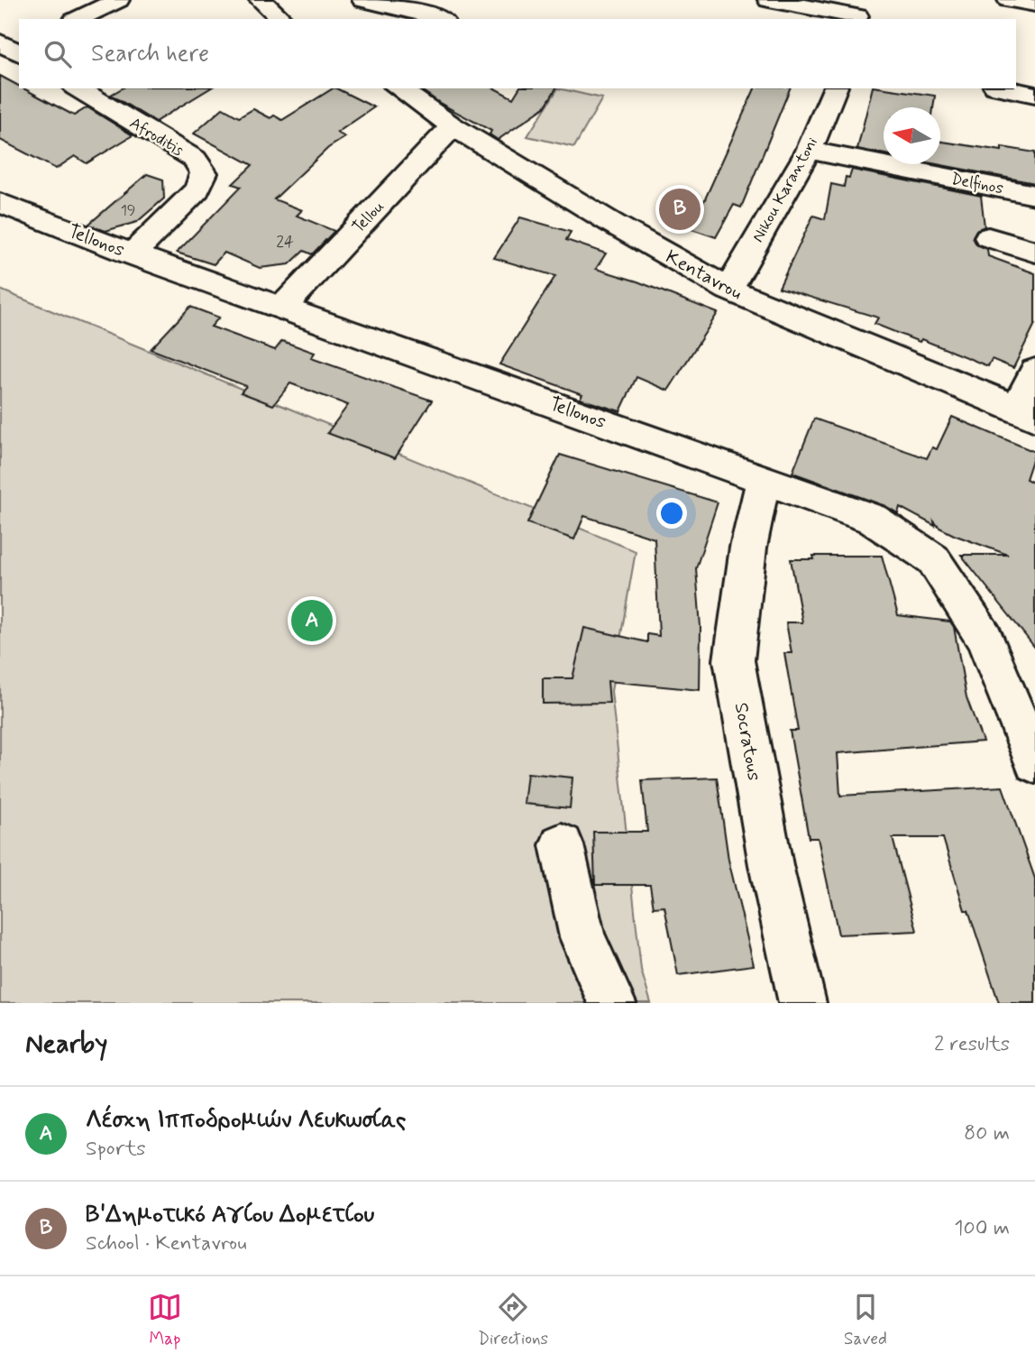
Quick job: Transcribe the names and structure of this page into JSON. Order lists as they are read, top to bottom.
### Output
{
  "streets": {
    "street": [
      "Afroditis",
      "Delfinos",
      "Nikou Karantoni",
      "Tellou",
      "Tellonos",
      "Kentavrou",
      "Socratous"
    ]
  },
  "crossings": [
    ["Afroditis", "Tellonos"],
    ["Delfinos", "Nikou Karantoni"],
    ["Nikou Karantoni", "Kentavrou"],
    ["Tellou", "Tellonos"],
    ["Tellou", "Kentavrou"],
    ["Tellonos", "Socratous"]
  ],
  "house_numbers": ["19", "24"],
  "north": "left",
  "page": {
    "search": "Search here",
    "pins": ["B", "A"],
    "heading": ["Nearby", "2 results"],
    "list": [
      {
        "mark": "A",
        "name": "Λέσχη Ιπποδρομιών Λευκωσίας",
        "note": "Sports",
        "value": "80 m"
      },
      {
        "mark": "B",
        "name": "Β'Δημοτικό Αγίου Δομετίου",
        "note": "School · Kentavrou",
        "value": "100 m"
      }
    ],
    "nav": ["Map", "Directions", "Saved"]
  }
}
